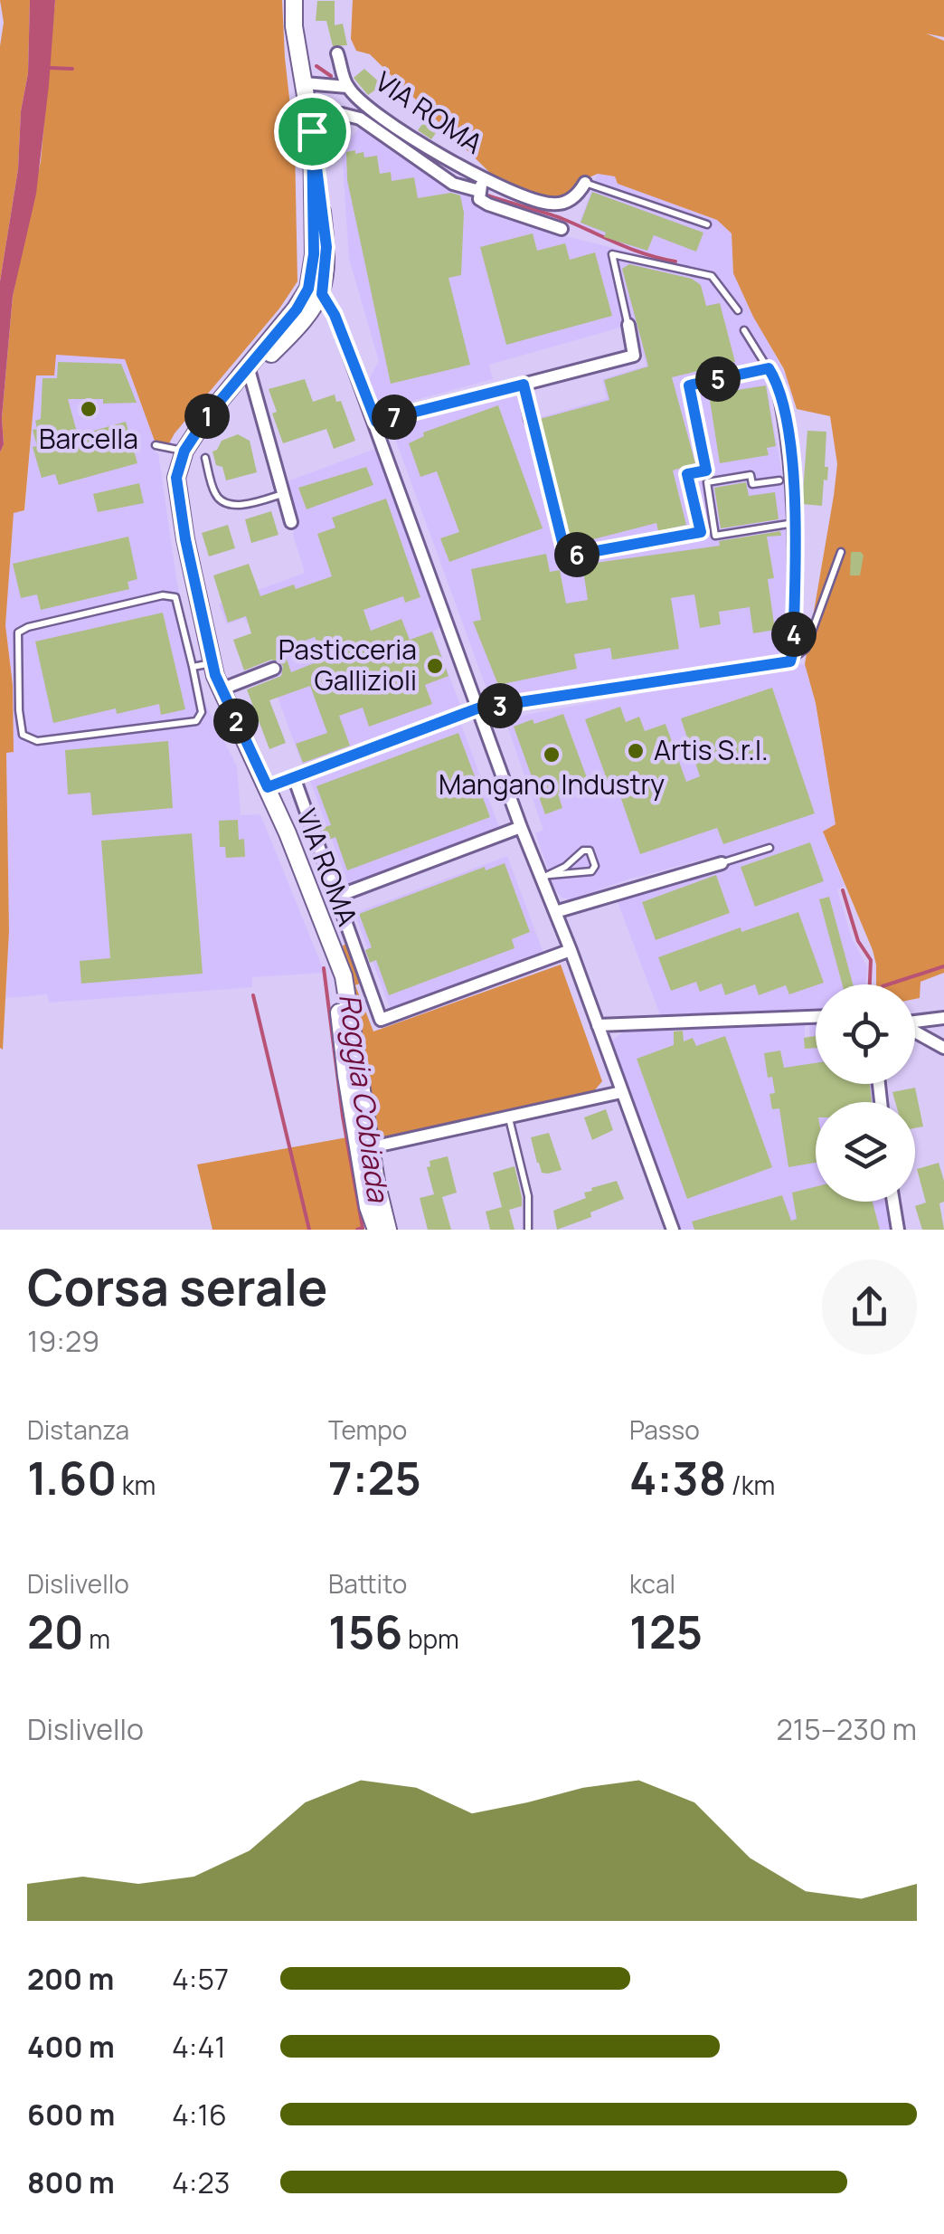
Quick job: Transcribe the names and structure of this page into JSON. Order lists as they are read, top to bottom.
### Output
{
  "streets": {
    "street": ["VIA ROMA"]
  },
  "water": ["Roggia Cobiada"],
  "places": [
    "Barcella",
    "Pasticceria Gallizioli",
    "Artis S.r.l.",
    "Mangano Industry"
  ],
  "page": {
    "pins": [
      "5",
      "1",
      "7",
      "6",
      "4",
      "3",
      "2"
    ],
    "heading": ["Corsa serale", "19:29"],
    "stats": [
      ["Distanza", "1.60 km"],
      ["Tempo", "7:25"],
      ["Passo", "4:38 /km"],
      ["Dislivello", "20 m"],
      ["Battito", "156 bpm"],
      ["kcal", "125"]
    ],
    "chart": ["Dislivello", "215–230 m"],
    "list": [
      {
        "name": "200 m",
        "note": "4:57"
      },
      {
        "name": "400 m",
        "note": "4:41"
      },
      {
        "name": "600 m",
        "note": "4:16"
      },
      {
        "name": "800 m",
        "note": "4:23"
      }
    ]
  }
}
